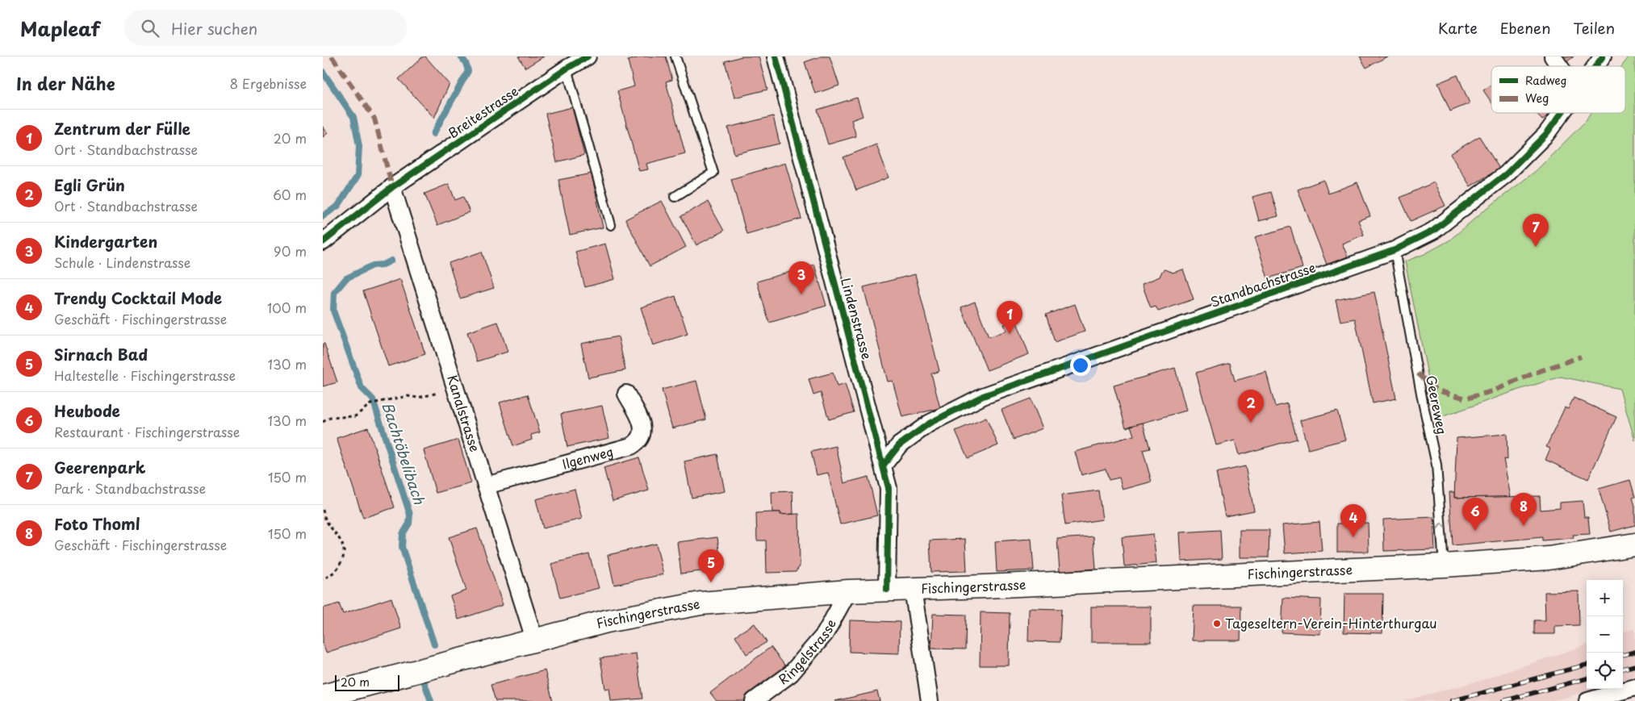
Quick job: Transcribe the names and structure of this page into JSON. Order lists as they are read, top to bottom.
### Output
{
  "streets": {
    "main road": ["Fischingerstrasse"],
    "street": [
      "Breitestrasse",
      "Standbachstrasse",
      "Lindenstrasse",
      "Kanalstrasse",
      "Ilgenweg",
      "Ringelstrasse"
    ],
    "lane": ["Geereweg"]
  },
  "crossings": [
    ["Breitestrasse", "Kanalstrasse"],
    ["Standbachstrasse", "Lindenstrasse"],
    ["Standbachstrasse", "Geereweg"],
    ["Lindenstrasse", "Fischingerstrasse"],
    ["Geereweg", "Fischingerstrasse"],
    ["Kanalstrasse", "Ilgenweg"],
    ["Kanalstrasse", "Fischingerstrasse"],
    ["Fischingerstrasse", "Ringelstrasse"]
  ],
  "one_way": ["Geereweg"],
  "water": ["Bachtöbelibach"],
  "places": ["Tageseltern-Verein-Hinterthurgau"],
  "legend": ["Radweg", "Weg"],
  "scale_bar": "20 m",
  "page": {
    "header": "Mapleaf",
    "search": "Hier suchen",
    "nav": ["Karte", "Ebenen", "Teilen"],
    "heading": ["In der Nähe", "8 Ergebnisse"],
    "list": [
      {
        "mark": "1",
        "name": "Zentrum der Fülle",
        "note": "Ort · Standbachstrasse",
        "value": "20 m"
      },
      {
        "mark": "2",
        "name": "Egli Grün",
        "note": "Ort · Standbachstrasse",
        "value": "60 m"
      },
      {
        "mark": "3",
        "name": "Kindergarten",
        "note": "Schule · Lindenstrasse",
        "value": "90 m"
      },
      {
        "mark": "4",
        "name": "Trendy Cocktail Mode",
        "note": "Geschäft · Fischingerstrasse",
        "value": "100 m"
      },
      {
        "mark": "5",
        "name": "Sirnach Bad",
        "note": "Haltestelle · Fischingerstrasse",
        "value": "130 m"
      },
      {
        "mark": "6",
        "name": "Heubode",
        "note": "Restaurant · Fischingerstrasse",
        "value": "130 m"
      },
      {
        "mark": "7",
        "name": "Geerenpark",
        "note": "Park · Standbachstrasse",
        "value": "150 m"
      },
      {
        "mark": "8",
        "name": "Foto Thoml",
        "note": "Geschäft · Fischingerstrasse",
        "value": "150 m"
      }
    ],
    "pins": [
      "7",
      "3",
      "1",
      "2",
      "8",
      "6",
      "4",
      "5"
    ],
    "map_buttons": ["+", "−"],
    "scale": "20 m"
  }
}
